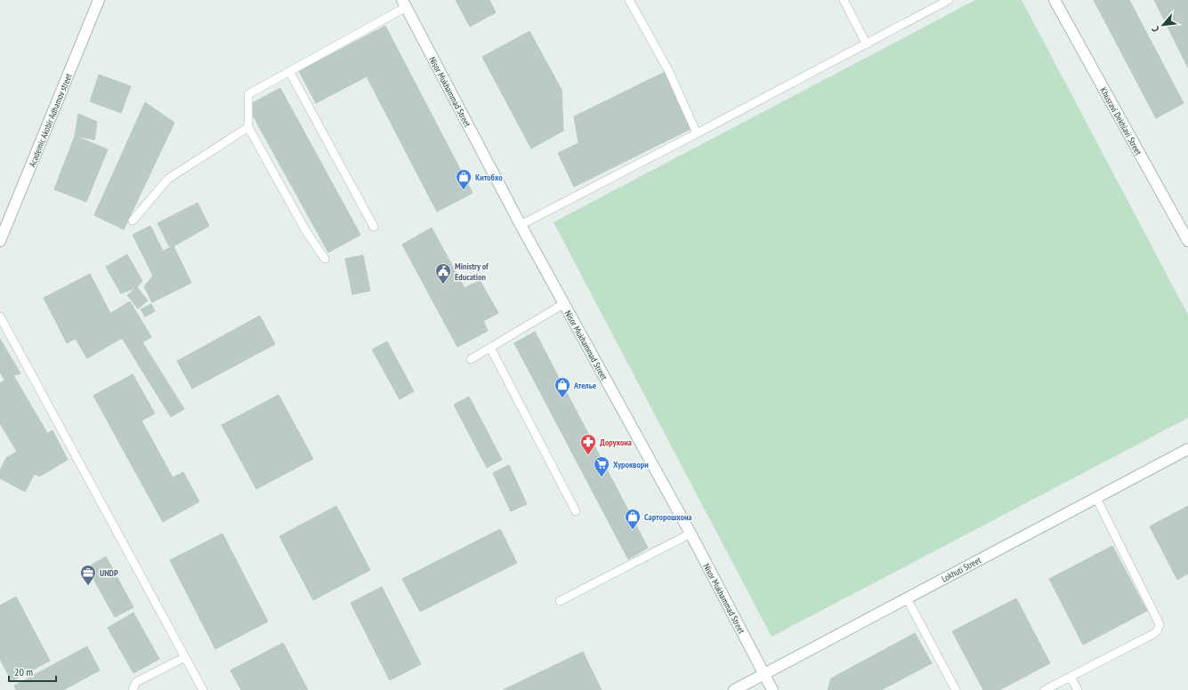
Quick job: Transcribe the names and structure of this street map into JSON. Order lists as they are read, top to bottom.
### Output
{
  "streets": {
    "street": [
      "Nisor Mukhammad Street",
      "Academic Akobir Adhamov street",
      "Khusravi Dekhlavi Street",
      "Lokhuti Street"
    ]
  },
  "crossings": [
    ["Nisor Mukhammad Street", "Lokhuti Street"]
  ],
  "places": {
    "shop": ["Китобхо", "Ателье", "Сарторошхона"],
    "public building": ["Ministry of Education"],
    "pharmacy": ["Дорухона"],
    "supermarket": ["Хуроквори"],
    "office": ["UNDP"]
  },
  "scale_bar": "20 m",
  "north": "bottom left"
}
